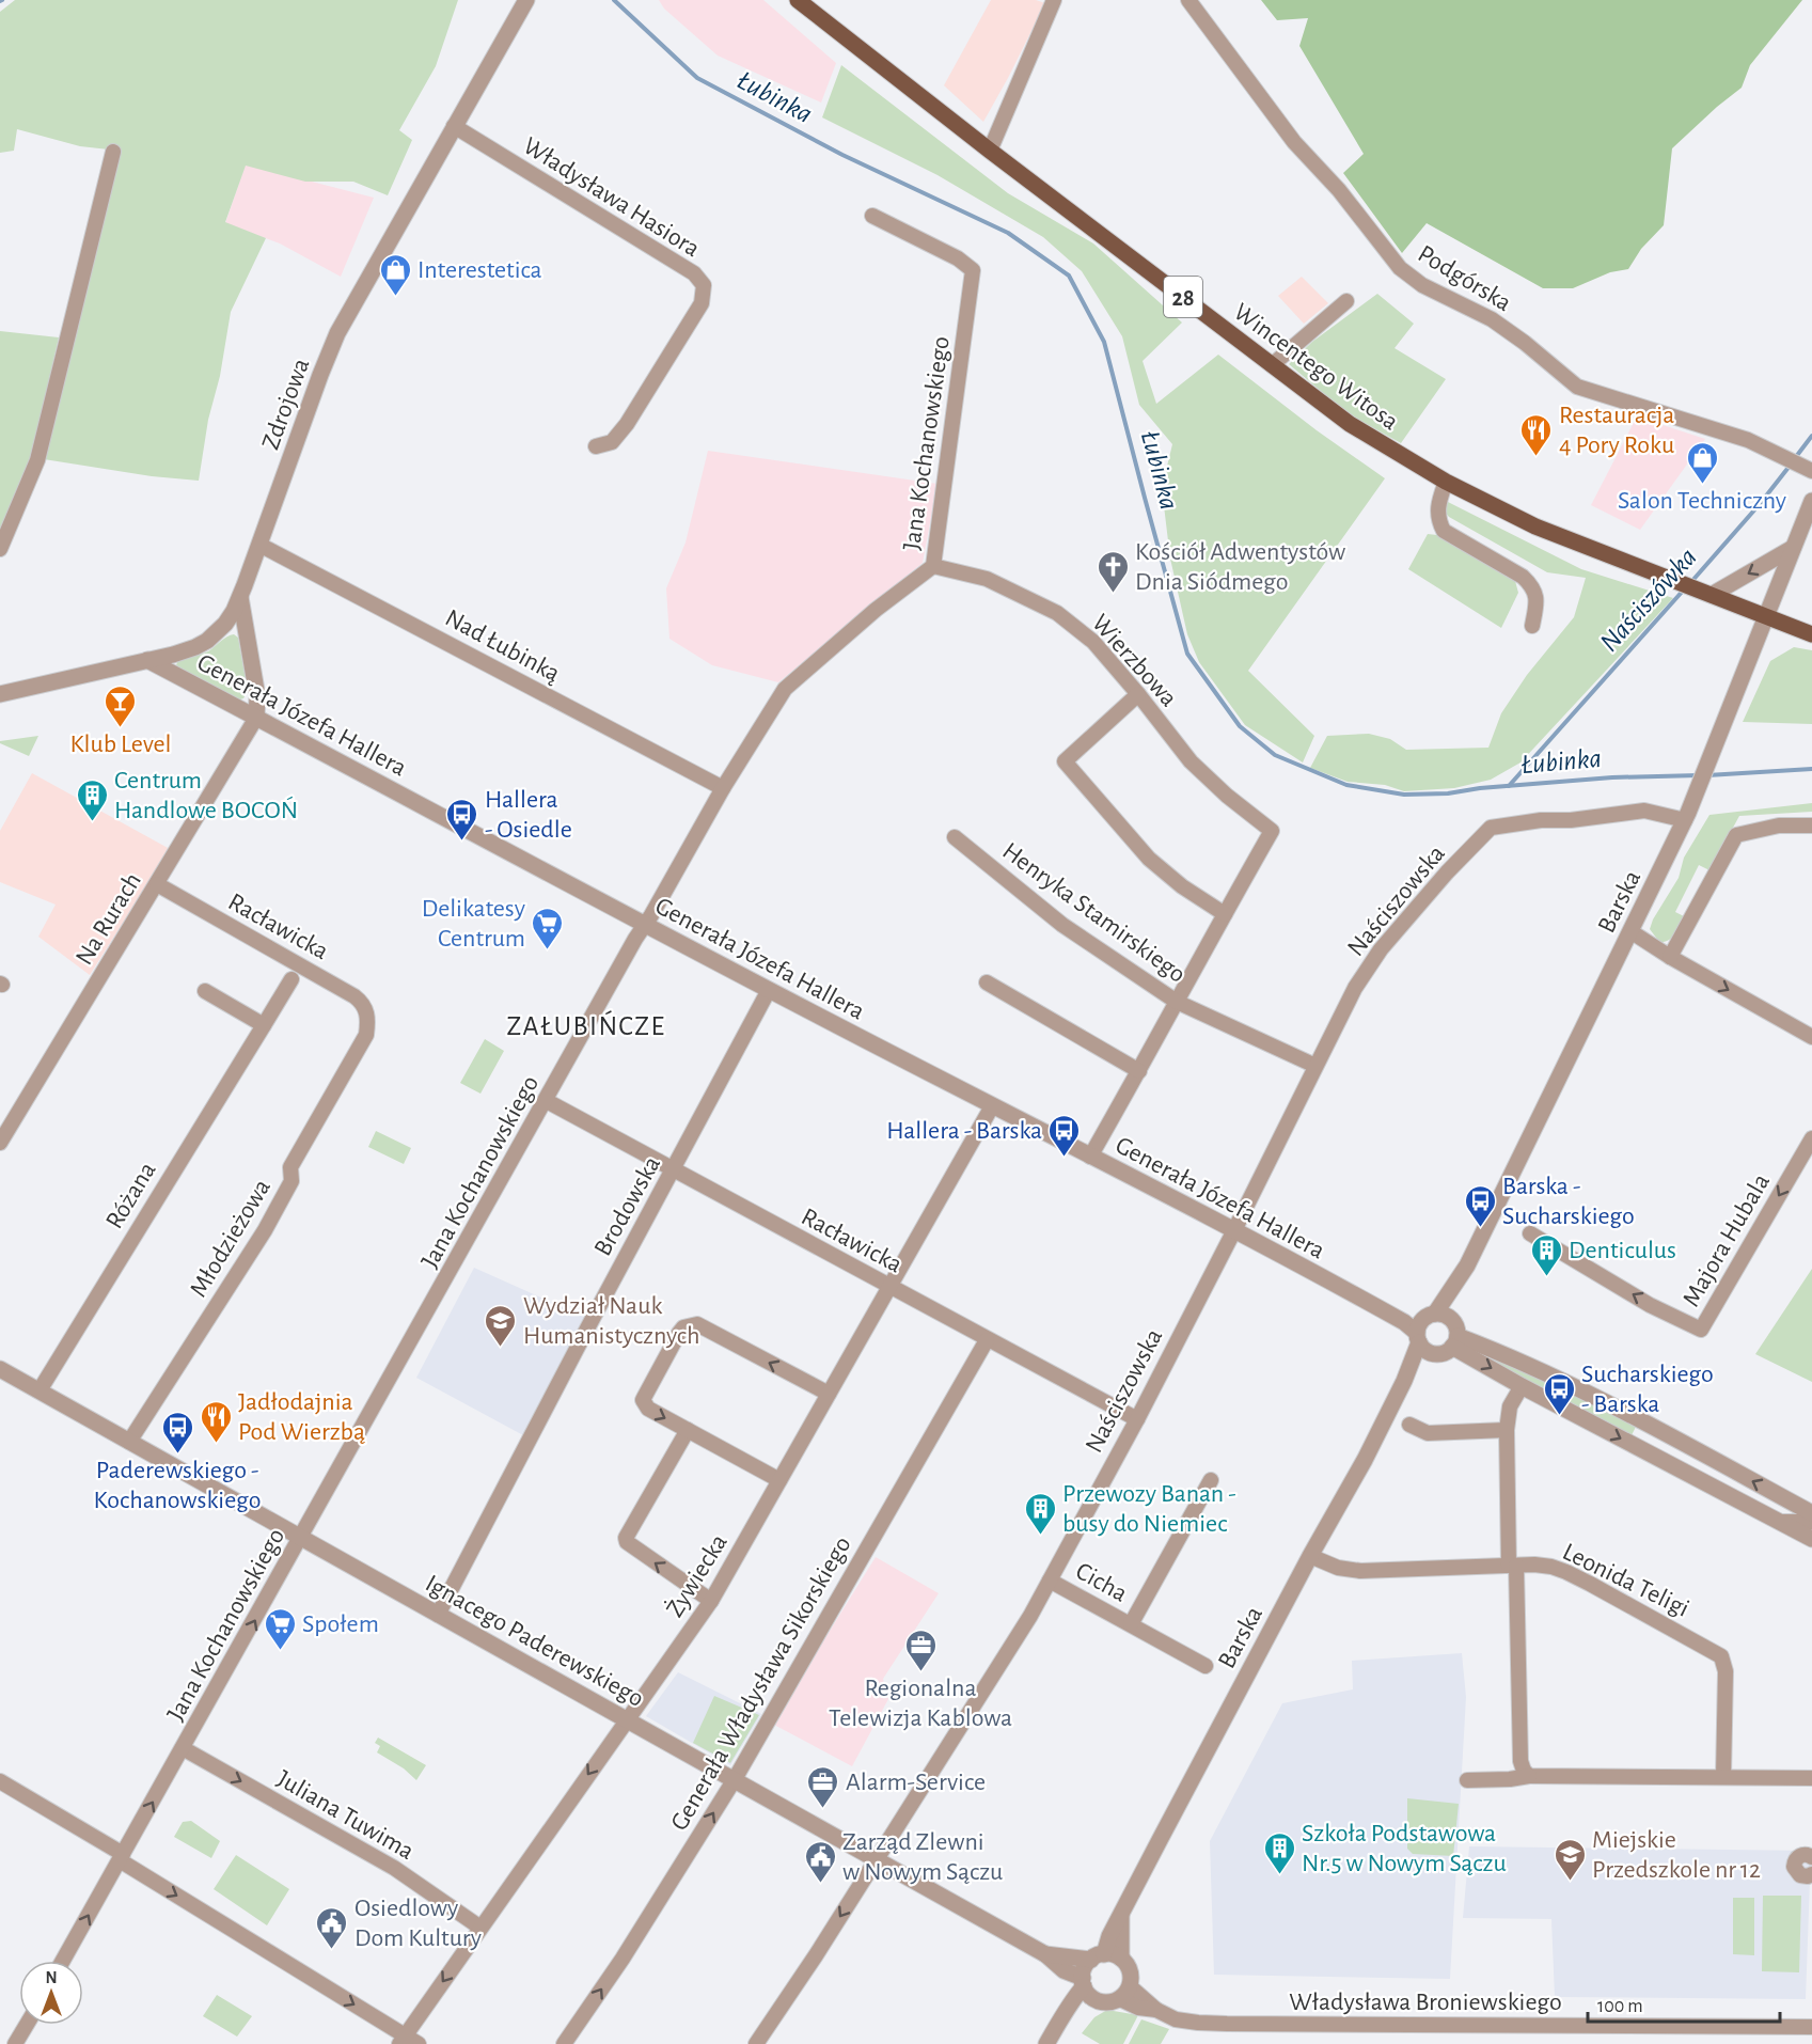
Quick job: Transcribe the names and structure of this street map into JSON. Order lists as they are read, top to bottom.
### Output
{
  "streets": {
    "main road": ["28", "Wincentego Witosa"],
    "street": [
      "Władysława Hasiora",
      "Podgórska",
      "Zdrojowa",
      "Jana Kochanowskiego",
      "Nad Łubinką",
      "Wierzbowa",
      "Generała Józefa Hallera",
      "Naściszowska",
      "Barska",
      "Henryka Stamirskiego",
      "Na Rurach",
      "Racławicka",
      "Różana",
      "Brodowska",
      "Młodzieżowa",
      "Majora Hubala",
      "Żywiecka",
      "Leonida Teligi",
      "Cicha",
      "Ignacego Paderewskiego",
      "Generała Władysława Sikorskiego",
      "Juliana Tuwima",
      "Władysława Broniewskiego"
    ]
  },
  "crossings": [
    ["Władysława Hasiora", "Zdrojowa"],
    ["28", "Wincentego Witosa"],
    ["28", "Barska"],
    ["Wincentego Witosa", "Barska"],
    ["Zdrojowa", "Nad Łubinką"],
    ["Zdrojowa", "Generała Józefa Hallera"],
    ["Jana Kochanowskiego", "Nad Łubinką"],
    ["Jana Kochanowskiego", "Wierzbowa"],
    ["Jana Kochanowskiego", "Generała Józefa Hallera"],
    ["Jana Kochanowskiego", "Racławicka"],
    ["Jana Kochanowskiego", "Ignacego Paderewskiego"],
    ["Jana Kochanowskiego", "Juliana Tuwima"],
    ["Generała Józefa Hallera", "Naściszowska"],
    ["Generała Józefa Hallera", "Barska"],
    ["Generała Józefa Hallera", "Na Rurach"],
    ["Generała Józefa Hallera", "Brodowska"],
    ["Generała Józefa Hallera", "Żywiecka"],
    ["Naściszowska", "Barska"],
    ["Naściszowska", "Henryka Stamirskiego"],
    ["Naściszowska", "Racławicka"],
    ["Naściszowska", "Cicha"],
    ["Naściszowska", "Ignacego Paderewskiego"],
    ["Barska", "Leonida Teligi"],
    ["Barska", "Ignacego Paderewskiego"],
    ["Barska", "Władysława Broniewskiego"],
    ["Na Rurach", "Racławicka"],
    ["Racławicka", "Brodowska"],
    ["Racławicka", "Młodzieżowa"],
    ["Racławicka", "Żywiecka"],
    ["Racławicka", "Generała Władysława Sikorskiego"],
    ["Różana", "Ignacego Paderewskiego"],
    ["Brodowska", "Ignacego Paderewskiego"],
    ["Młodzieżowa", "Ignacego Paderewskiego"],
    ["Żywiecka", "Ignacego Paderewskiego"],
    ["Żywiecka", "Juliana Tuwima"],
    ["Ignacego Paderewskiego", "Generała Władysława Sikorskiego"],
    ["Ignacego Paderewskiego", "Władysława Broniewskiego"]
  ],
  "one_way": ["Żywiecka", "Generała Władysława Sikorskiego", "Juliana Tuwima"],
  "districts": ["ZAŁUBIŃCZE"],
  "water": ["Łubinka", "Naściszówka"],
  "places": {
    "shop": ["Interestetica", "Salon Techniczny"],
    "restaurant": ["Restauracja 4 Pory Roku", "Jadłodajnia Pod Wierzbą"],
    "church": ["Kościół Adwentystów Dnia Siódmego"],
    "bar": ["Klub Level"],
    "building": [
      "Centrum Handlowe BOCOŃ",
      "Denticulus",
      "Przewozy Banan - busy do Niemiec",
      "Szkoła Podstawowa Nr.5 w Nowym Sączu"
    ],
    "bus stop": [
      "Hallera - Osiedle",
      "Hallera - Barska",
      "Barska - Sucharskiego",
      "Sucharskiego - Barska",
      "Paderewskiego - Kochanowskiego"
    ],
    "supermarket": ["Delikatesy Centrum", "Społem"],
    "school or university": ["Wydział Nauk Humanistycznych", "Miejskie Przedszkole nr 12"],
    "office": ["Regionalna Telewizja Kablowa", "Alarm-Service"],
    "public building": ["Zarząd Zlewni w Nowym Sączu", "Osiedlowy Dom Kultury"]
  },
  "scale_bar": "100 m",
  "north": "top"
}
